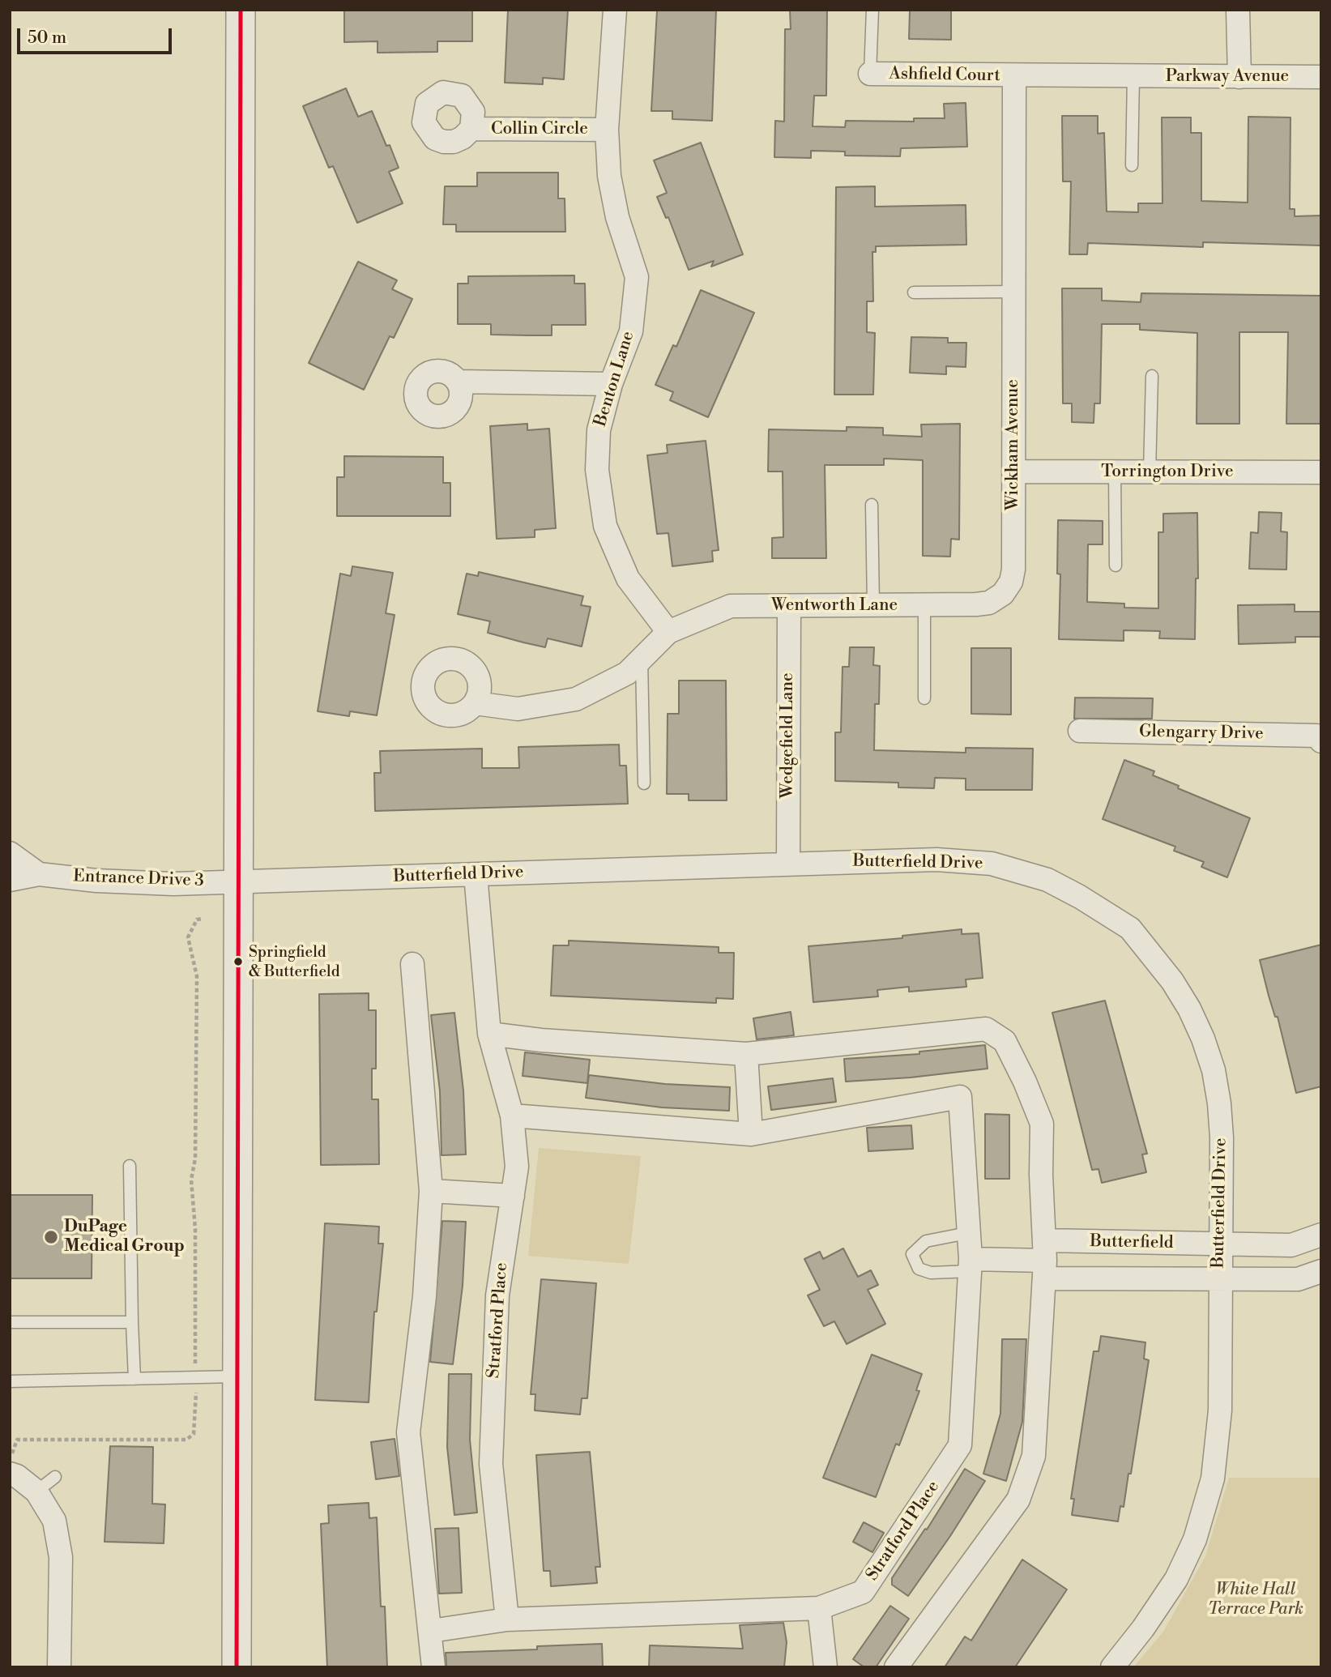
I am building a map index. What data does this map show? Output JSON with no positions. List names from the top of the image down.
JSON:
{
  "streets": {
    "street": [
      "Ashfield Court",
      "Parkway Avenue",
      "Collin Circle",
      "Benton Lane",
      "Wickham Avenue",
      "Torrington Drive",
      "Wentworth Lane",
      "Glengarry Drive",
      "Wedgefield Lane",
      "Butterfield Drive",
      "Entrance Drive 3",
      "Butterfield",
      "Stratford Place"
    ]
  },
  "crossings": [
    ["Ashfield Court", "Parkway Avenue"],
    ["Ashfield Court", "Wickham Avenue"],
    ["Parkway Avenue", "Wickham Avenue"],
    ["Collin Circle", "Benton Lane"],
    ["Benton Lane", "Wentworth Lane"],
    ["Wickham Avenue", "Torrington Drive"],
    ["Wickham Avenue", "Wentworth Lane"],
    ["Wentworth Lane", "Wedgefield Lane"],
    ["Wedgefield Lane", "Butterfield Drive"],
    ["Butterfield Drive", "Entrance Drive 3"],
    ["Butterfield Drive", "Butterfield"],
    ["Butterfield Drive", "Stratford Place"],
    ["Butterfield", "Stratford Place"]
  ],
  "parks": ["White Hall Terrace Park"],
  "places": ["Springfield & Butterfield", "DuPage Medical Group"],
  "scale_bar": "50 m"
}
